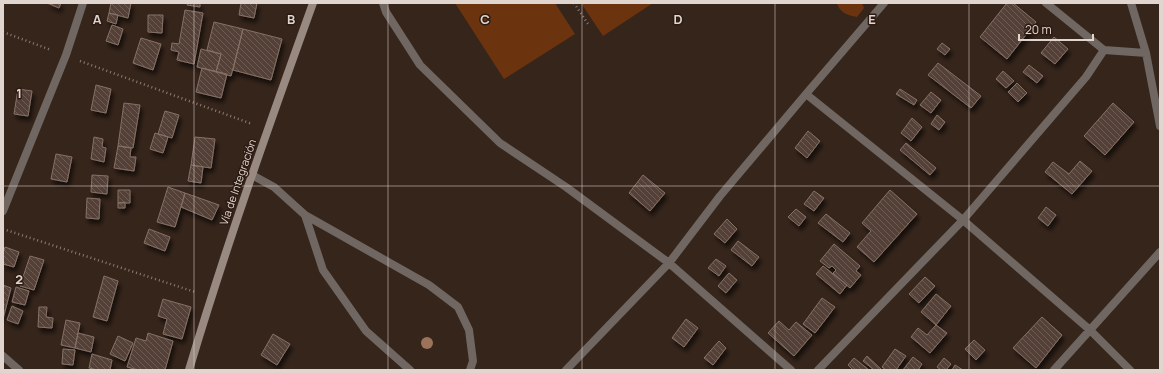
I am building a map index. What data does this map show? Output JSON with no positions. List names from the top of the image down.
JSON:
{
  "streets": {
    "main road": ["Vía de Integración"]
  },
  "scale_bar": "20 m",
  "grid": {
    "columns": [
      "A",
      "B",
      "C",
      "D",
      "E"
    ],
    "rows": ["1", "2"]
  }
}
